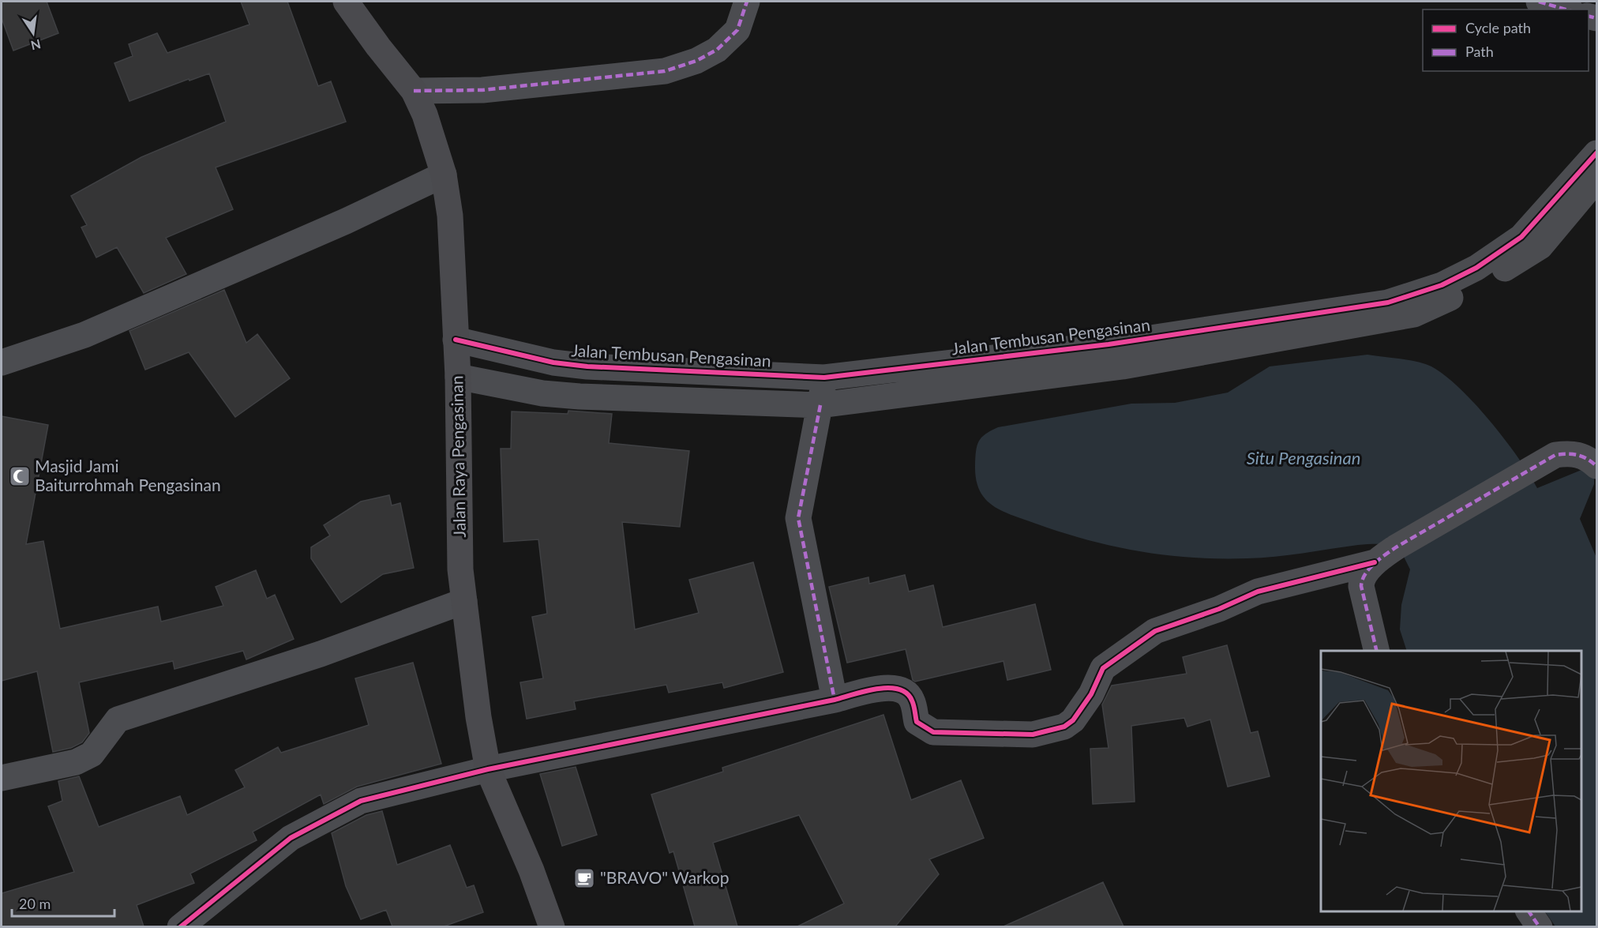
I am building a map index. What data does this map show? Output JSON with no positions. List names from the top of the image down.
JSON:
{
  "streets": {
    "main road": ["Jalan Raya Pengasinan"],
    "street": ["Jalan Tembusan Pengasinan"]
  },
  "crossings": [
    ["Jalan Tembusan Pengasinan", "Jalan Raya Pengasinan"]
  ],
  "water": ["Situ Pengasinan"],
  "places": {
    "mosque": ["Masjid Jami Baiturrohmah Pengasinan"],
    "cafe": ["\"BRAVO\" Warkop"]
  },
  "legend": ["Cycle path", "Path"],
  "scale_bar": "20 m",
  "north": "bottom"
}
